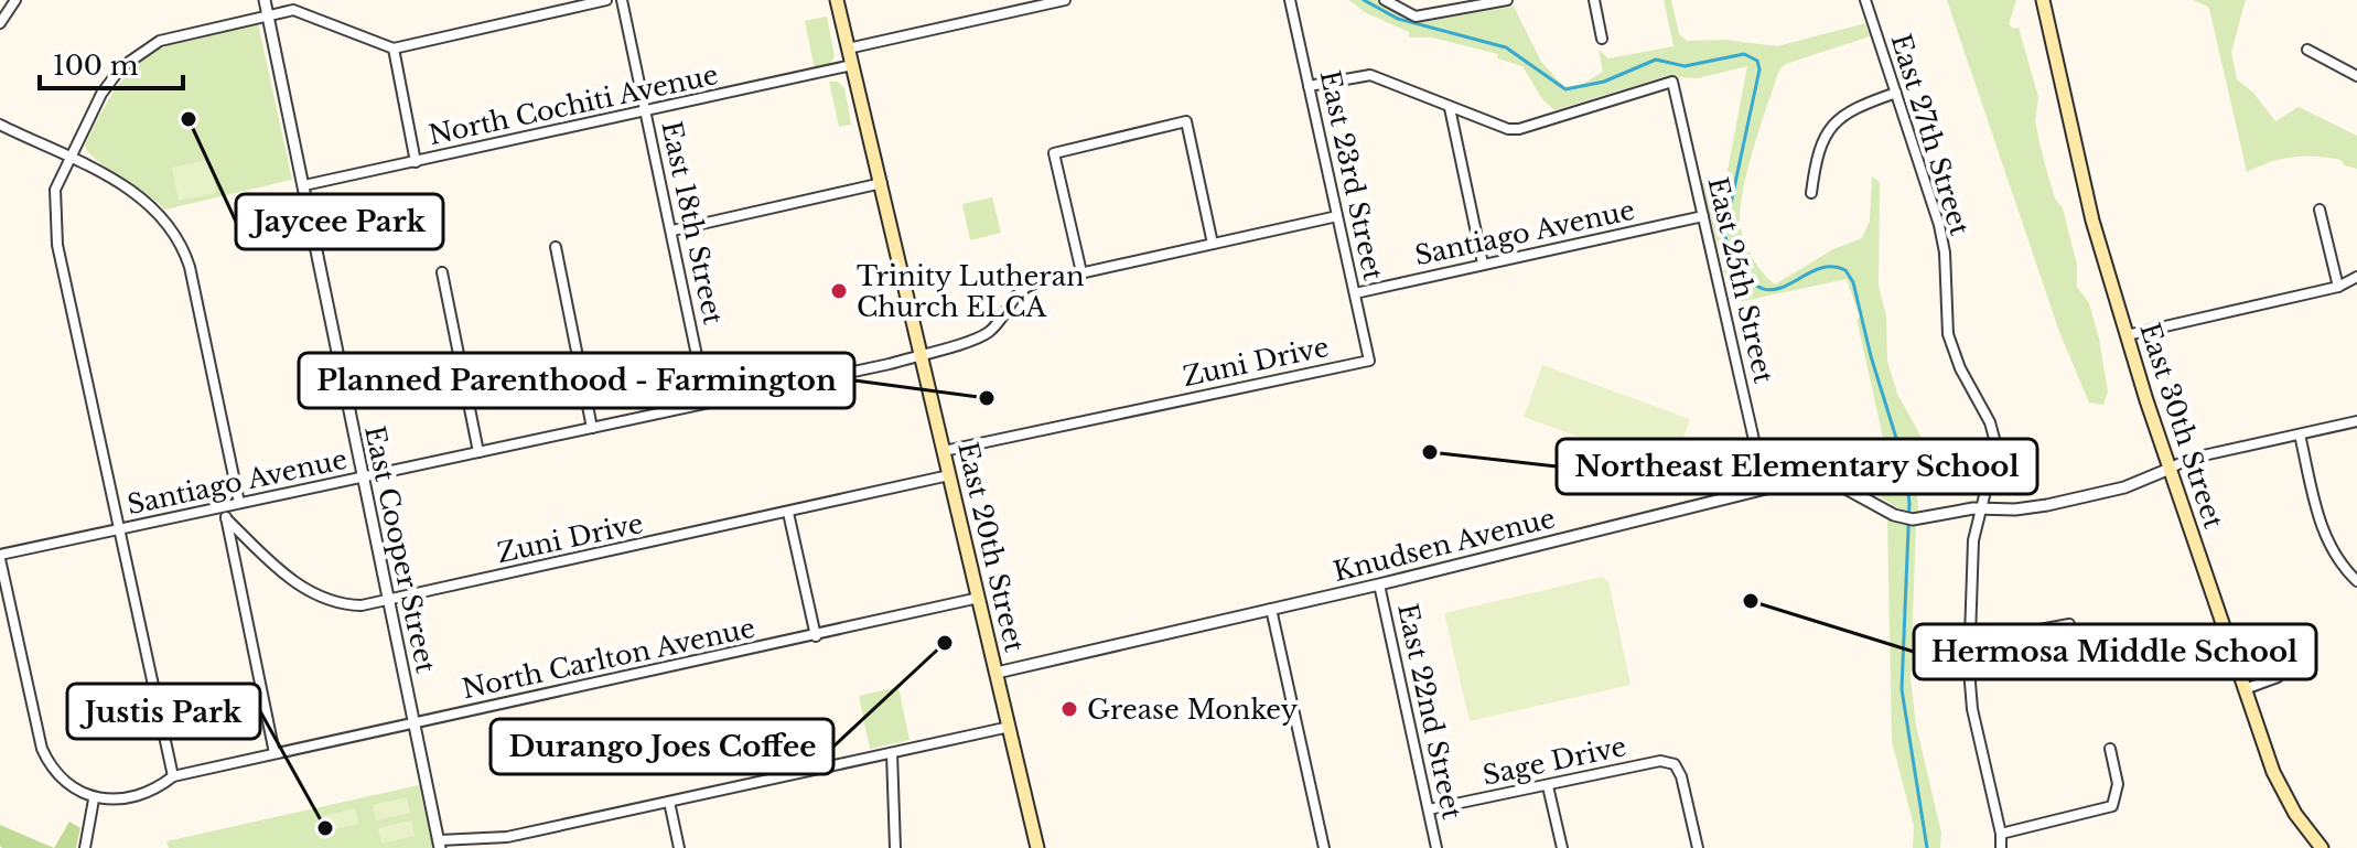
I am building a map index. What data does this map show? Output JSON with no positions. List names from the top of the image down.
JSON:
{
  "streets": {
    "main road": ["East 30th Street", "East 20th Street"],
    "street": [
      "North Cochiti Avenue",
      "East 27th Street",
      "East 23rd Street",
      "East 18th Street",
      "Santiago Avenue",
      "East 25th Street",
      "Zuni Drive",
      "Knudsen Avenue",
      "East Cooper Street",
      "North Carlton Avenue",
      "East 22nd Street",
      "Sage Drive"
    ]
  },
  "crossings": [
    ["North Cochiti Avenue", "East 18th Street"],
    ["North Cochiti Avenue", "East 20th Street"],
    ["North Cochiti Avenue", "East Cooper Street"],
    ["East 27th Street", "Knudsen Avenue"],
    ["East 23rd Street", "Santiago Avenue"],
    ["East 23rd Street", "Zuni Drive"],
    ["East 18th Street", "Santiago Avenue"],
    ["Santiago Avenue", "East 25th Street"],
    ["Santiago Avenue", "East 20th Street"],
    ["Santiago Avenue", "East Cooper Street"],
    ["East 25th Street", "Knudsen Avenue"],
    ["Zuni Drive", "East 20th Street"],
    ["Zuni Drive", "East Cooper Street"],
    ["East 30th Street", "Knudsen Avenue"],
    ["Knudsen Avenue", "East 20th Street"],
    ["Knudsen Avenue", "East 22nd Street"],
    ["East 20th Street", "North Carlton Avenue"],
    ["East Cooper Street", "North Carlton Avenue"],
    ["East 22nd Street", "Sage Drive"]
  ],
  "places": [
    "Jaycee Park",
    "Trinity Lutheran Church ELCA",
    "Planned Parenthood - Farmington",
    "Northeast Elementary School",
    "Hermosa Middle School",
    "Durango Joes Coffee",
    "Grease Monkey",
    "Justis Park"
  ],
  "scale_bar": "100 m"
}
